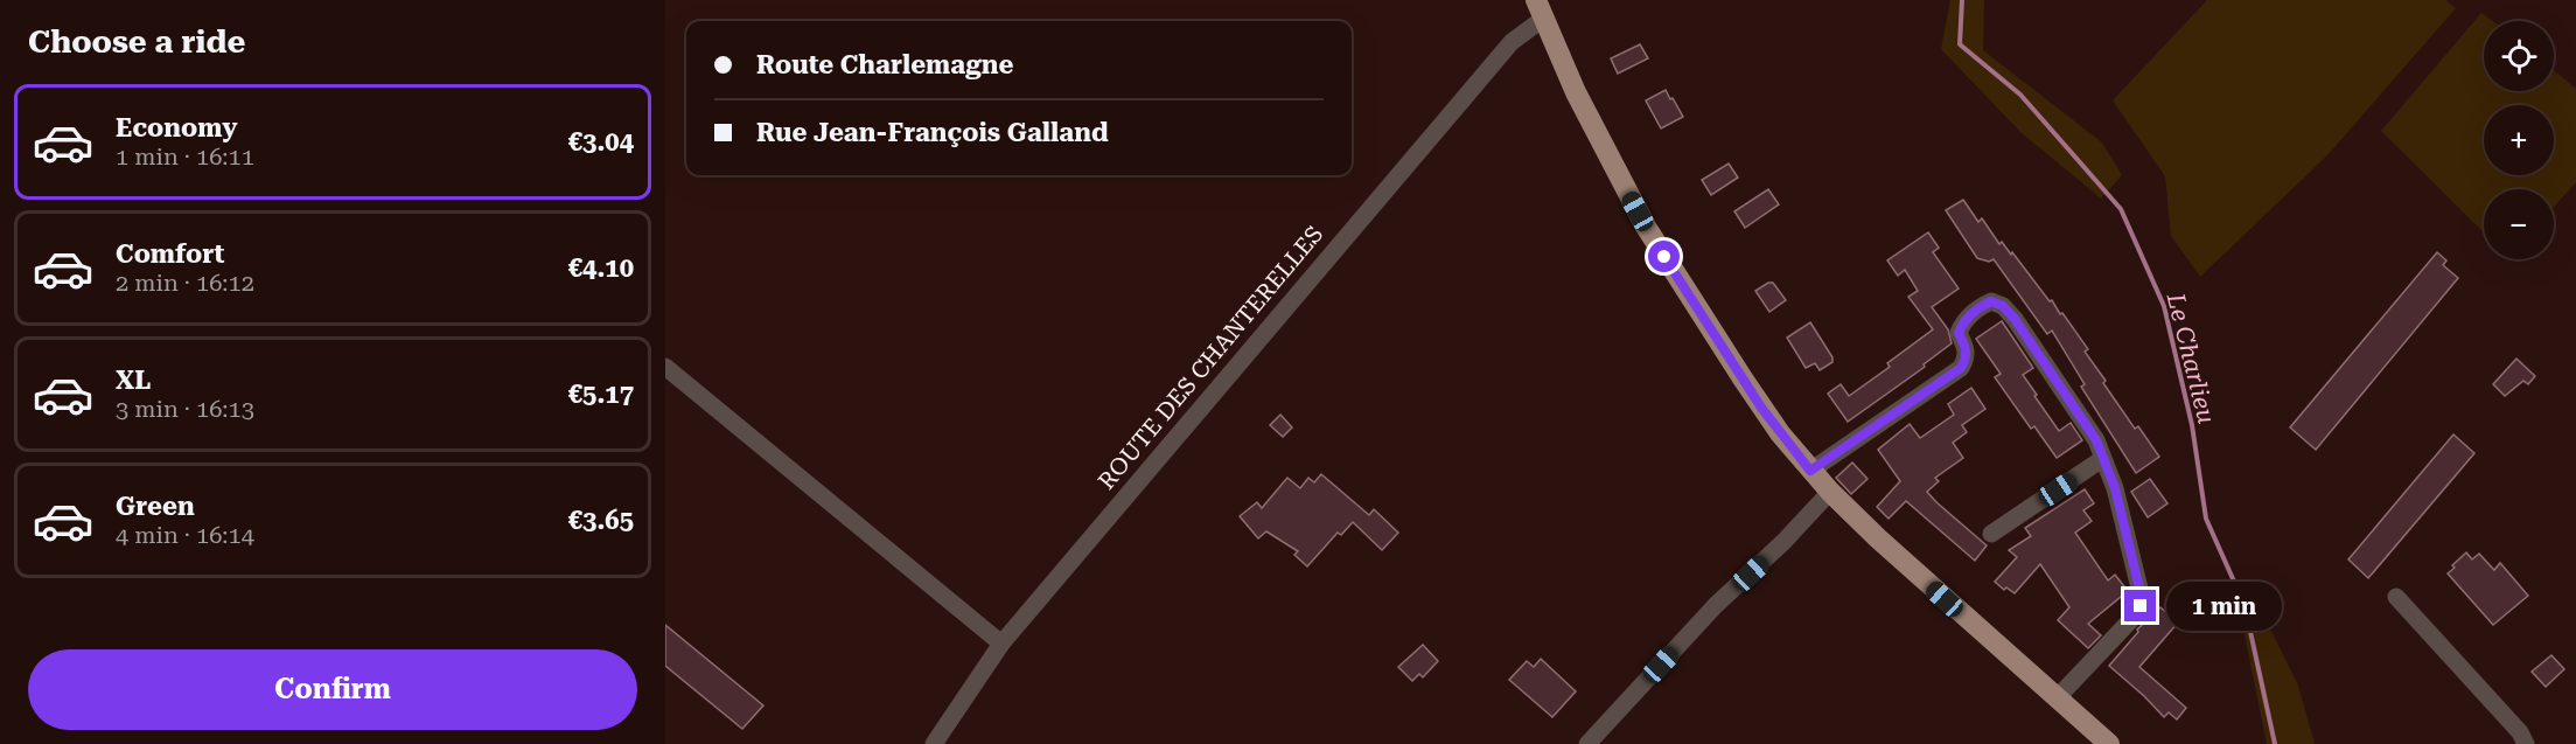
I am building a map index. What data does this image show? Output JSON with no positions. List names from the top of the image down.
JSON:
{
  "streets": {
    "street": ["ROUTE DES CHANTERELLES"]
  },
  "water": ["Le Charlieu"],
  "page": {
    "heading": "Choose a ride",
    "map_buttons": ["+", "−"],
    "banner": ["Route Charlemagne", "Rue Jean-François Galland"],
    "list": [
      {
        "name": "Economy",
        "note": "1 min · 16:11",
        "value": "€3.04"
      },
      {
        "name": "Comfort",
        "note": "2 min · 16:12",
        "value": "€4.10"
      },
      {
        "name": "XL",
        "note": "3 min · 16:13",
        "value": "€5.17"
      },
      {
        "name": "Green",
        "note": "4 min · 16:14",
        "value": "€3.65"
      }
    ],
    "bubble": "1 min",
    "buttons": "Confirm"
  }
}
